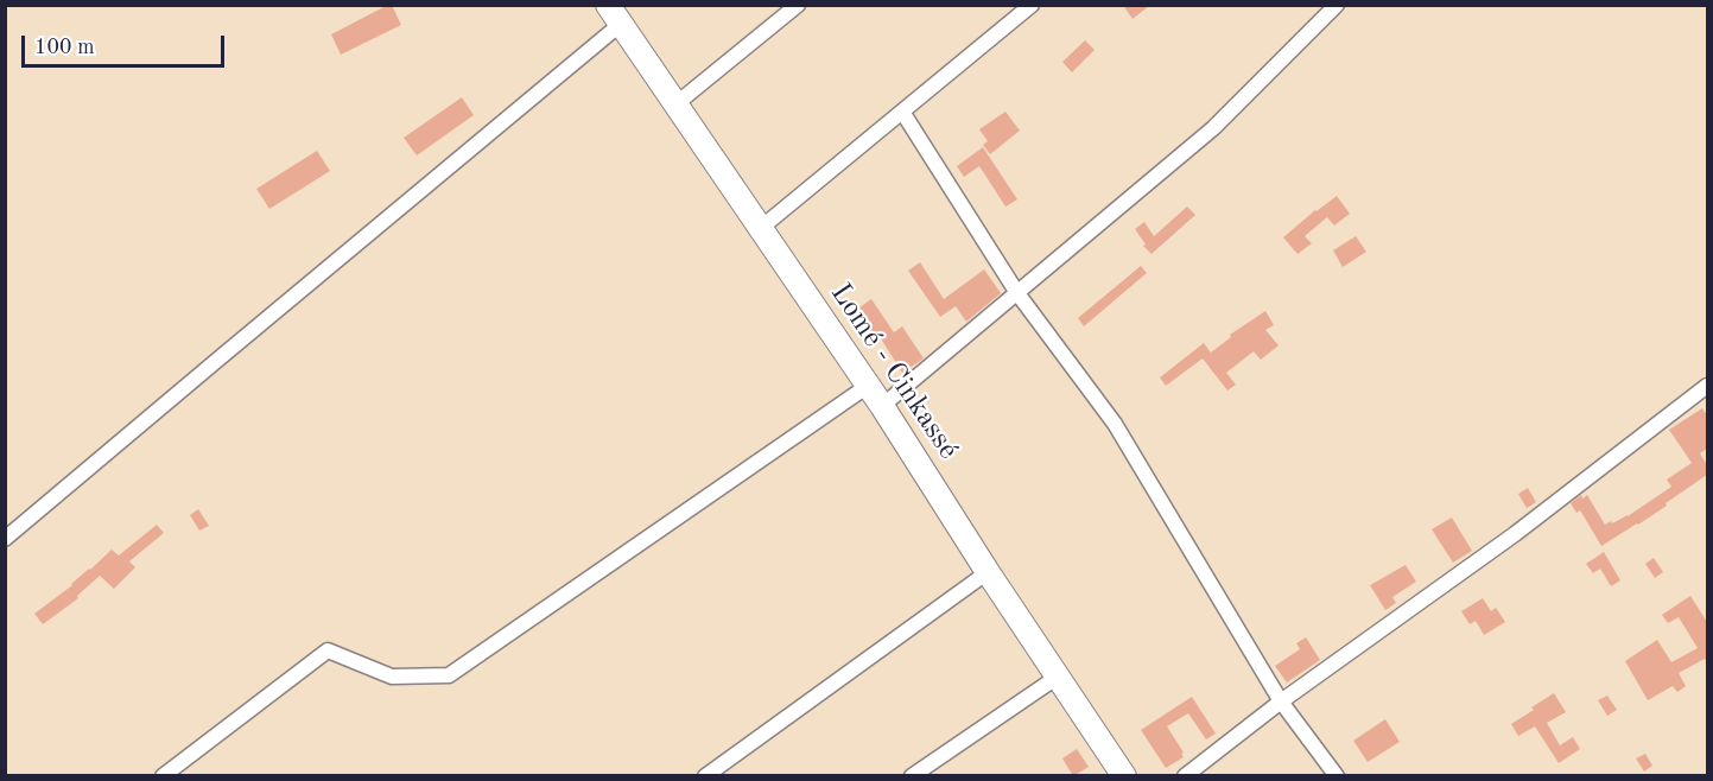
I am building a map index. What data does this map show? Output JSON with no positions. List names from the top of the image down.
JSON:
{
  "streets": {
    "highway": ["Lomé - Cinkassé"]
  },
  "scale_bar": "100 m"
}
